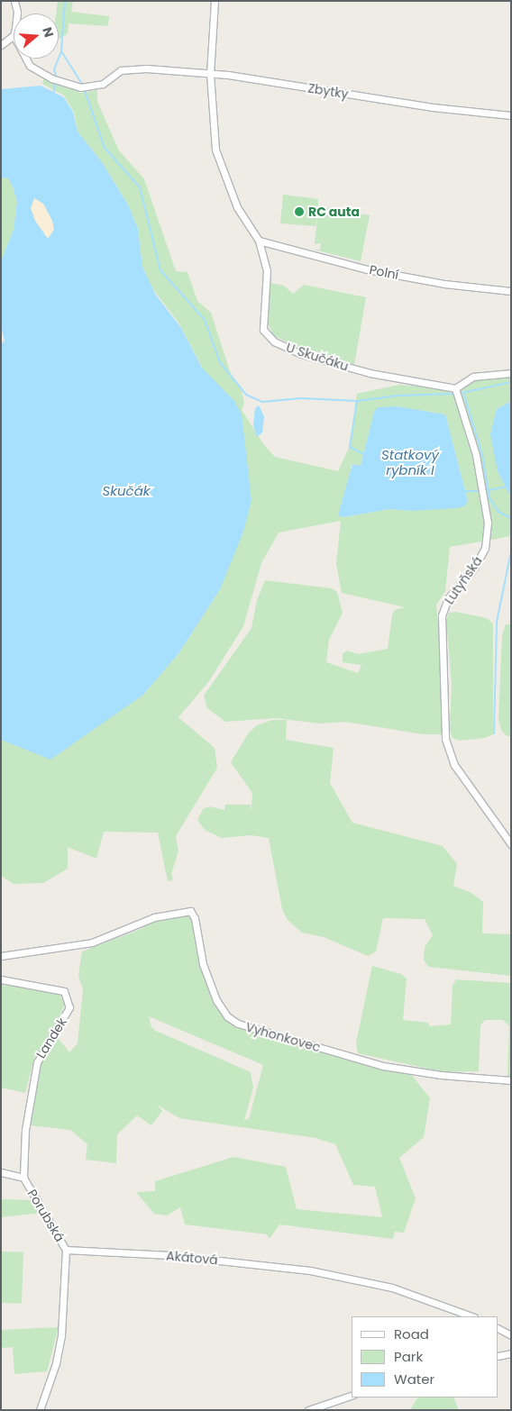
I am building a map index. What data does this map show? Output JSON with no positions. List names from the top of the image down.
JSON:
{
  "streets": {
    "street": [
      "Zbytky",
      "Polní",
      "U Skučáku",
      "Lutyňská",
      "Vyhonkovec",
      "Landek",
      "Porubská",
      "Akátová"
    ]
  },
  "crossings": [
    ["Zbytky", "U Skučáku"],
    ["Polní", "U Skučáku"],
    ["U Skučáku", "Lutyňská"],
    ["Landek", "Porubská"],
    ["Porubská", "Akátová"]
  ],
  "water": ["Statkový rybník I", "Skučák"],
  "places": ["RC auta"],
  "legend": ["Road", "Park", "Water"],
  "north": "right"
}
